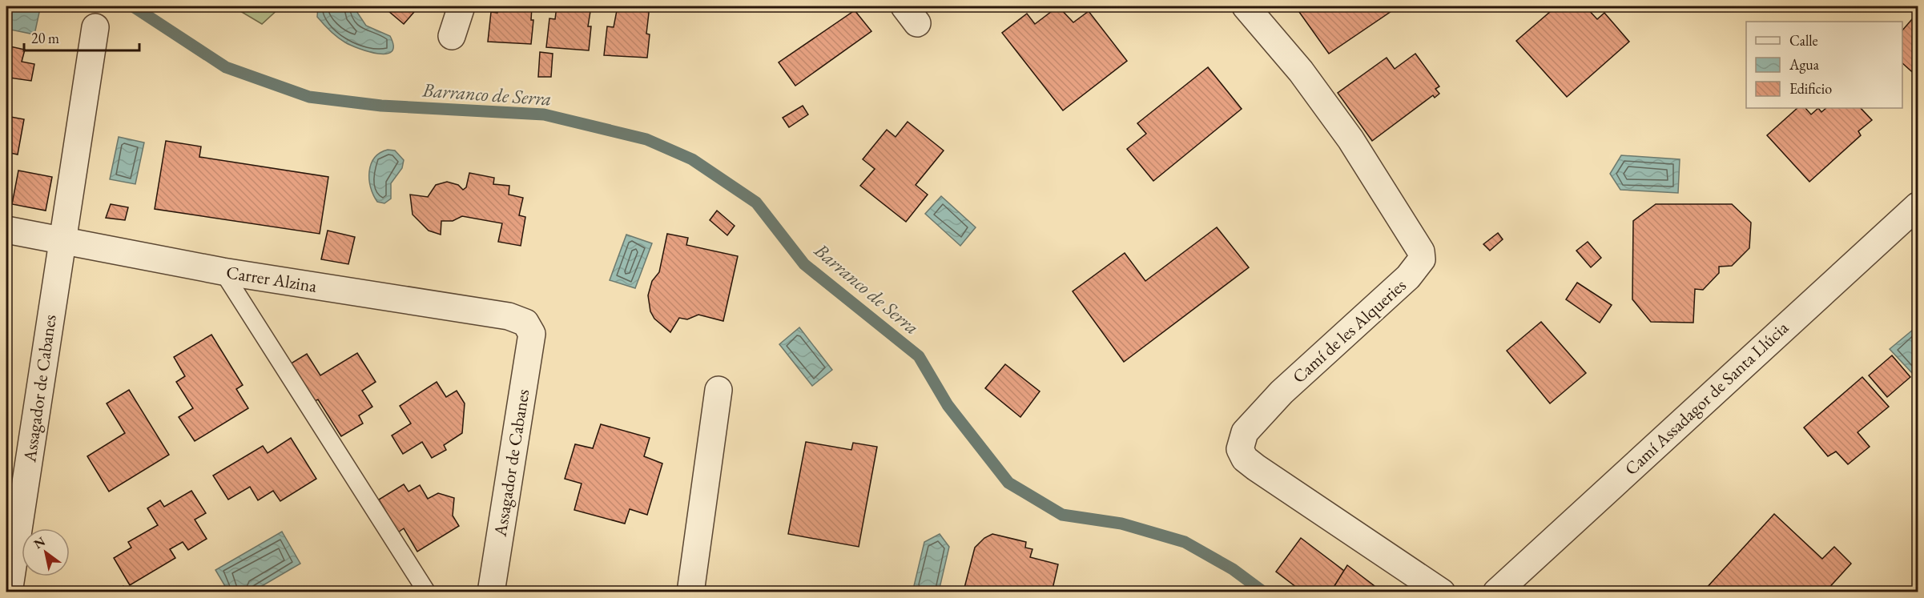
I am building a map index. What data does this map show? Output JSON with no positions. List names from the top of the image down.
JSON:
{
  "streets": {
    "street": [
      "Carrer Alzina",
      "Camí de les Alqueries",
      "Assagador de Cabanes",
      "Camí Assadagor de Santa Llúcia"
    ]
  },
  "crossings": [
    ["Carrer Alzina", "Assagador de Cabanes"]
  ],
  "water": ["Barranco de Serra"],
  "legend": ["Calle", "Agua", "Edificio"],
  "scale_bar": "20 m",
  "north": "top left"
}
